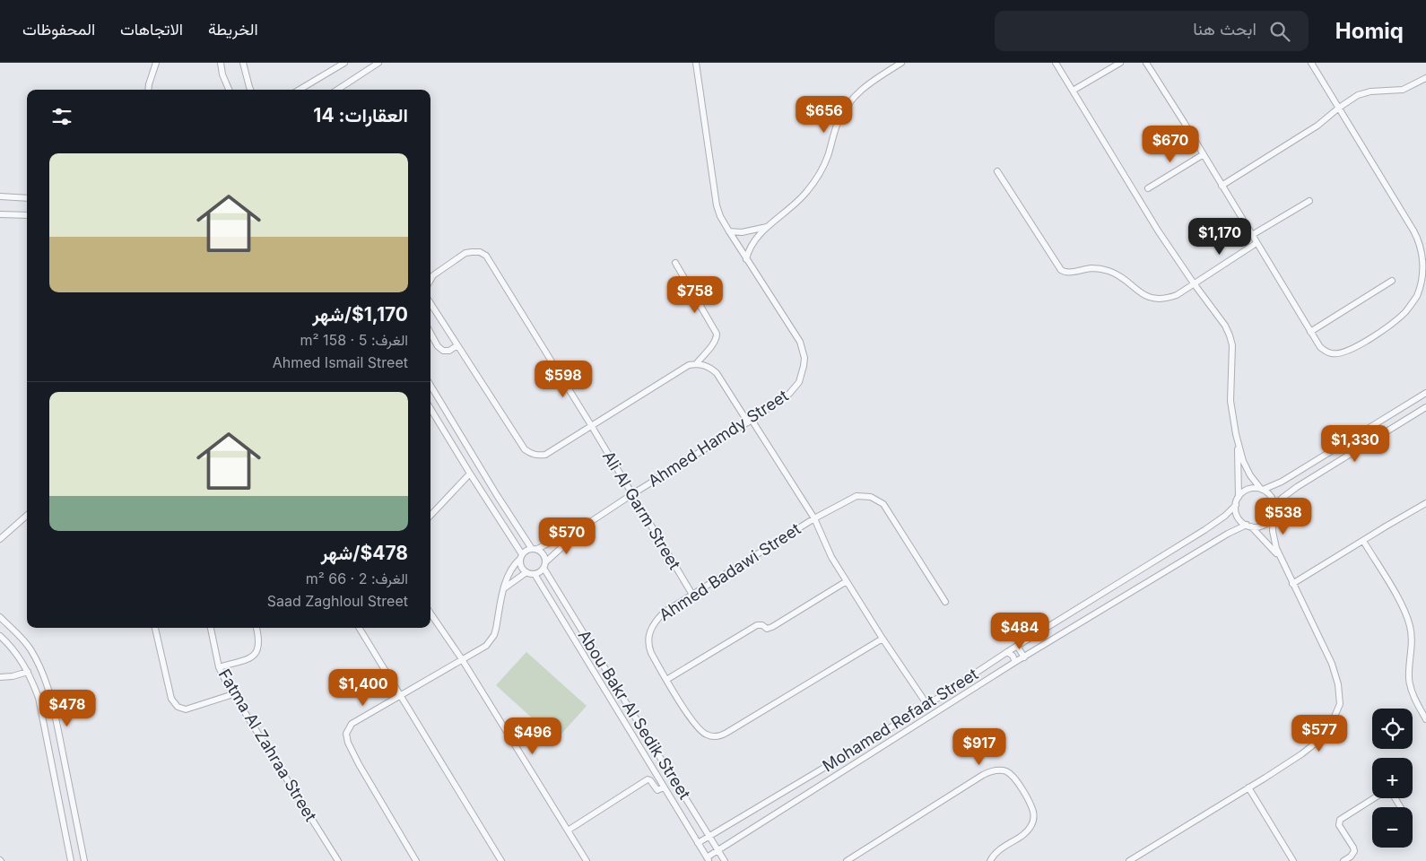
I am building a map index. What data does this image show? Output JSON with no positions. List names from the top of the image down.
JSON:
{
  "streets": {
    "street": [
      "Ahmed Hamdy Street",
      "Ali Al Garm Street",
      "Ahmed Badawi Street",
      "Abou Bakr Al Sedik Street",
      "Mohamed Refaat Street",
      "Fatma Al Zahraa Street"
    ]
  },
  "crossings": [
    ["Ahmed Hamdy Street", "Ali Al Garm Street"],
    ["Ahmed Hamdy Street", "Abou Bakr Al Sedik Street"],
    ["Ali Al Garm Street", "Ahmed Badawi Street"],
    ["Abou Bakr Al Sedik Street", "Mohamed Refaat Street"]
  ],
  "page": {
    "header": "Homiq",
    "search": "ابحث هنا",
    "nav": ["الخريطة", "الاتجاهات", "المحفوظات"],
    "heading": "العقارات: 14",
    "price": [
      "$656",
      "$670",
      "$1,170",
      "$758",
      "$598",
      "$1,330",
      "$538",
      "$570",
      "$484",
      "$1,400",
      "$478",
      "$577",
      "$496",
      "$917"
    ],
    "list": [
      {
        "name": "$1,170/شهر",
        "note": "الغرف: 5 · 158 m² · Ahmed Ismail Street"
      },
      {
        "name": "$478/شهر",
        "note": "الغرف: 2 · 66 m² · Saad Zaghloul Street"
      }
    ],
    "map_buttons": ["+", "−"]
  }
}
